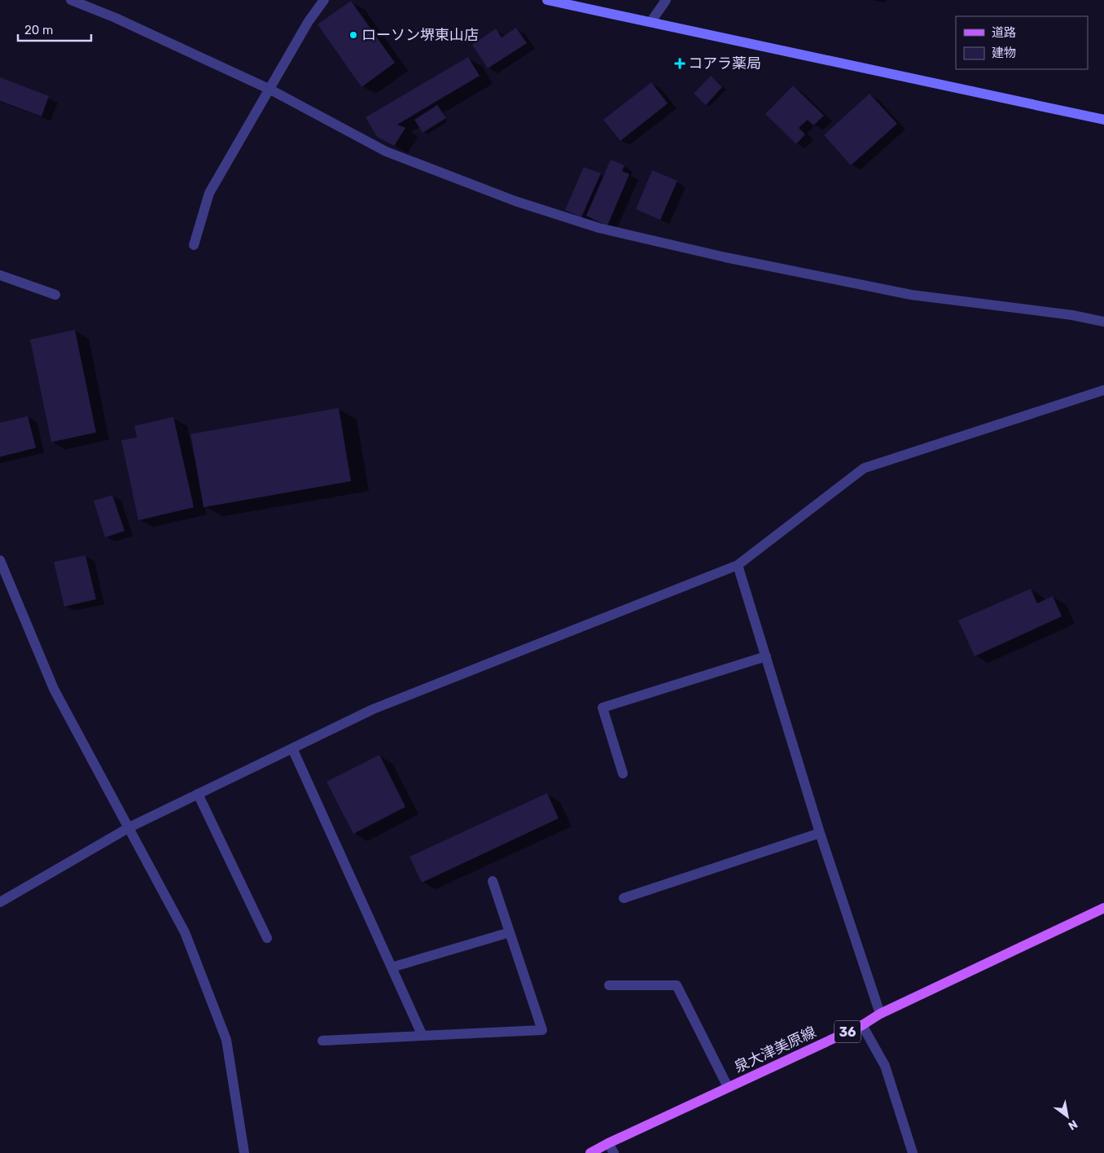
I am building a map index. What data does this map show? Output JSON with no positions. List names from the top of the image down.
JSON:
{
  "streets": {
    "main road": ["36", "泉大津美原線"]
  },
  "places": {
    "other": ["ローソン堺東山店"],
    "health": ["コアラ薬局"]
  },
  "legend": ["道路", "建物"],
  "scale_bar": "20 m",
  "north": "bottom right"
}
